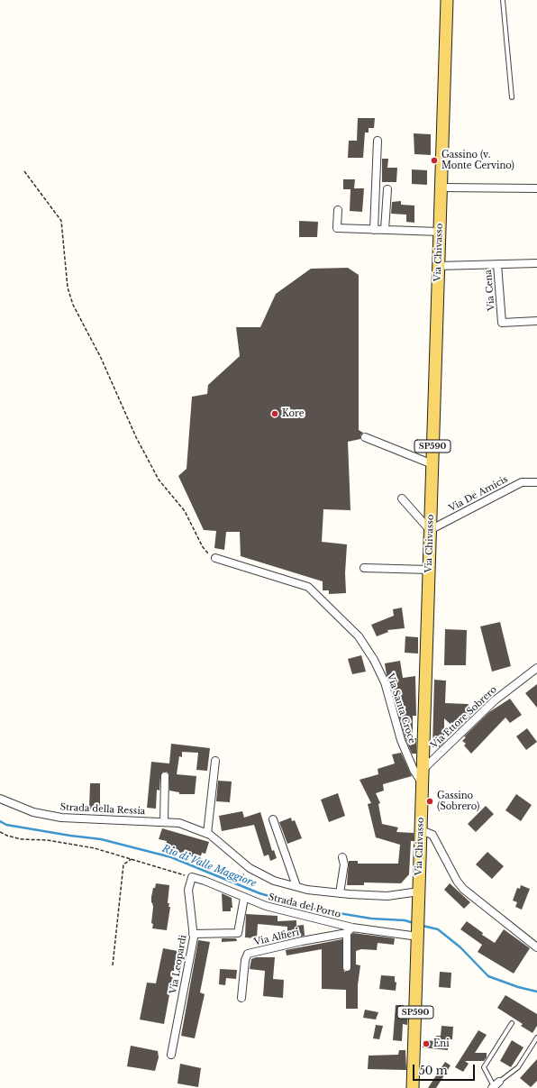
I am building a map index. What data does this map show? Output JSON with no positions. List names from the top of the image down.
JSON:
{
  "streets": {
    "main road": ["Via Chivasso", "SP590"],
    "street": [
      "Via Cena",
      "Via De Amicis",
      "Via Santa Croce",
      "Via Ettore Sobrero",
      "Strada della Ressia",
      "Strada del Porto",
      "Via Alfieri",
      "Via Leopardi"
    ]
  },
  "crossings": [
    ["Via Chivasso", "Via Cena"],
    ["Via Chivasso", "Via De Amicis"],
    ["Via Chivasso", "Via Santa Croce"],
    ["Via Chivasso", "Via Ettore Sobrero"],
    ["Via Chivasso", "Strada della Ressia"],
    ["Via Chivasso", "Strada del Porto"],
    ["Strada del Porto", "Via Leopardi"]
  ],
  "water": ["Rio di Valle Maggiore"],
  "places": [
    "Gassino (v. Monte Cervino)",
    "Kore",
    "Gassino (Sobrero)",
    "Eni"
  ],
  "scale_bar": "50 m"
}
